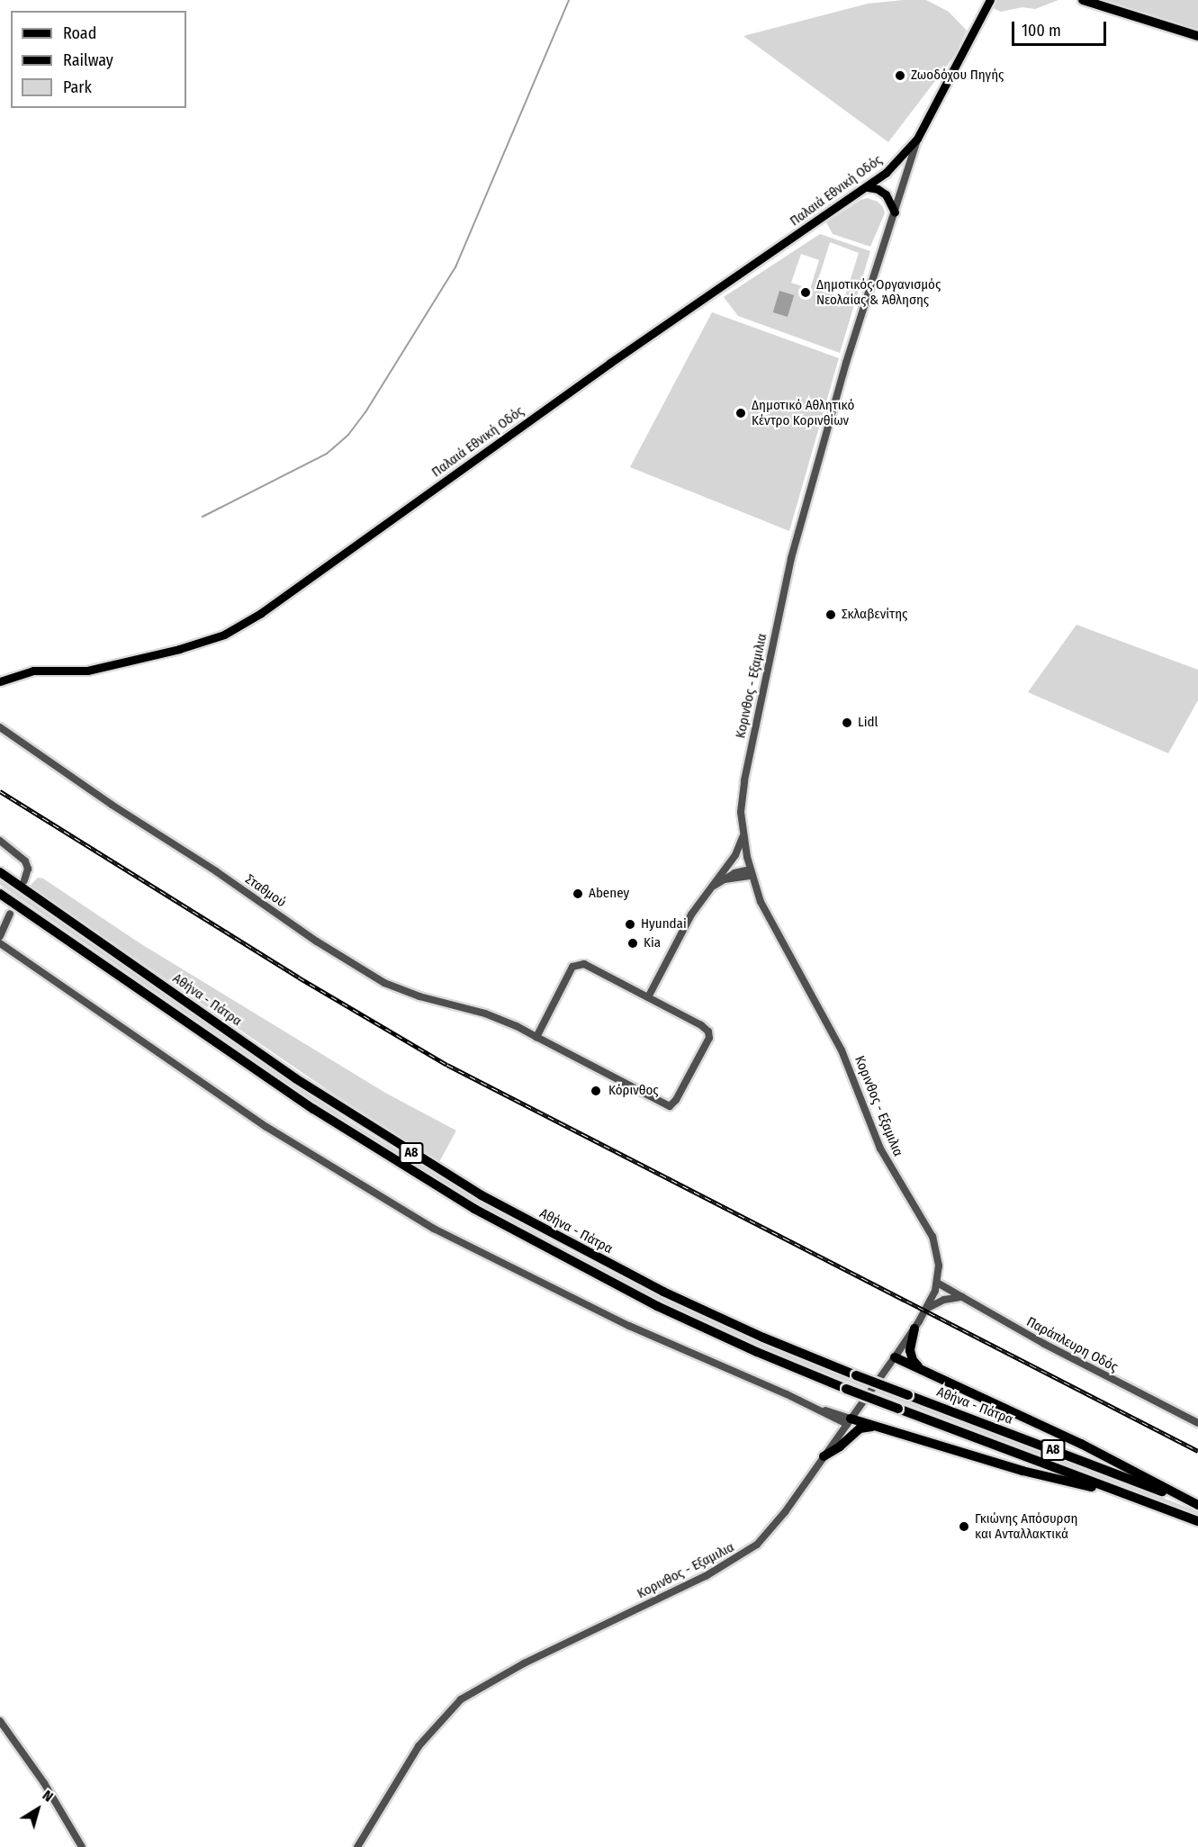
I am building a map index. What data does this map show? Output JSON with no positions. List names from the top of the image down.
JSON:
{
  "streets": {
    "highway": ["Αθήνα - Πάτρα", "Α8"],
    "main road": ["Παλαιά Εθνική Οδός"],
    "street": ["Κορινθος - Εξαμιλια", "Σταθμού", "Παράπλευρη Οδός"]
  },
  "crossings": [
    ["Παλαιά Εθνική Οδός", "Κορινθος - Εξαμιλια"],
    ["Κορινθος - Εξαμιλια", "Παράπλευρη Οδός"]
  ],
  "places": [
    "Ζωοδόχου Πηγής",
    "Δημοτικός Οργανισμός Νεολαίας & Άθλησης",
    "Δημοτικό Αθλητικό Κέντρο Κορινθίων",
    "Σκλαβενίτης",
    "Lidl",
    "Abeney",
    "Hyundai",
    "Kia",
    "Κόρινθος",
    "Γκιώνης Απόσυρση και Ανταλλακτικά"
  ],
  "legend": ["Road", "Railway", "Park"],
  "scale_bar": "100 m",
  "north": "top right"
}
